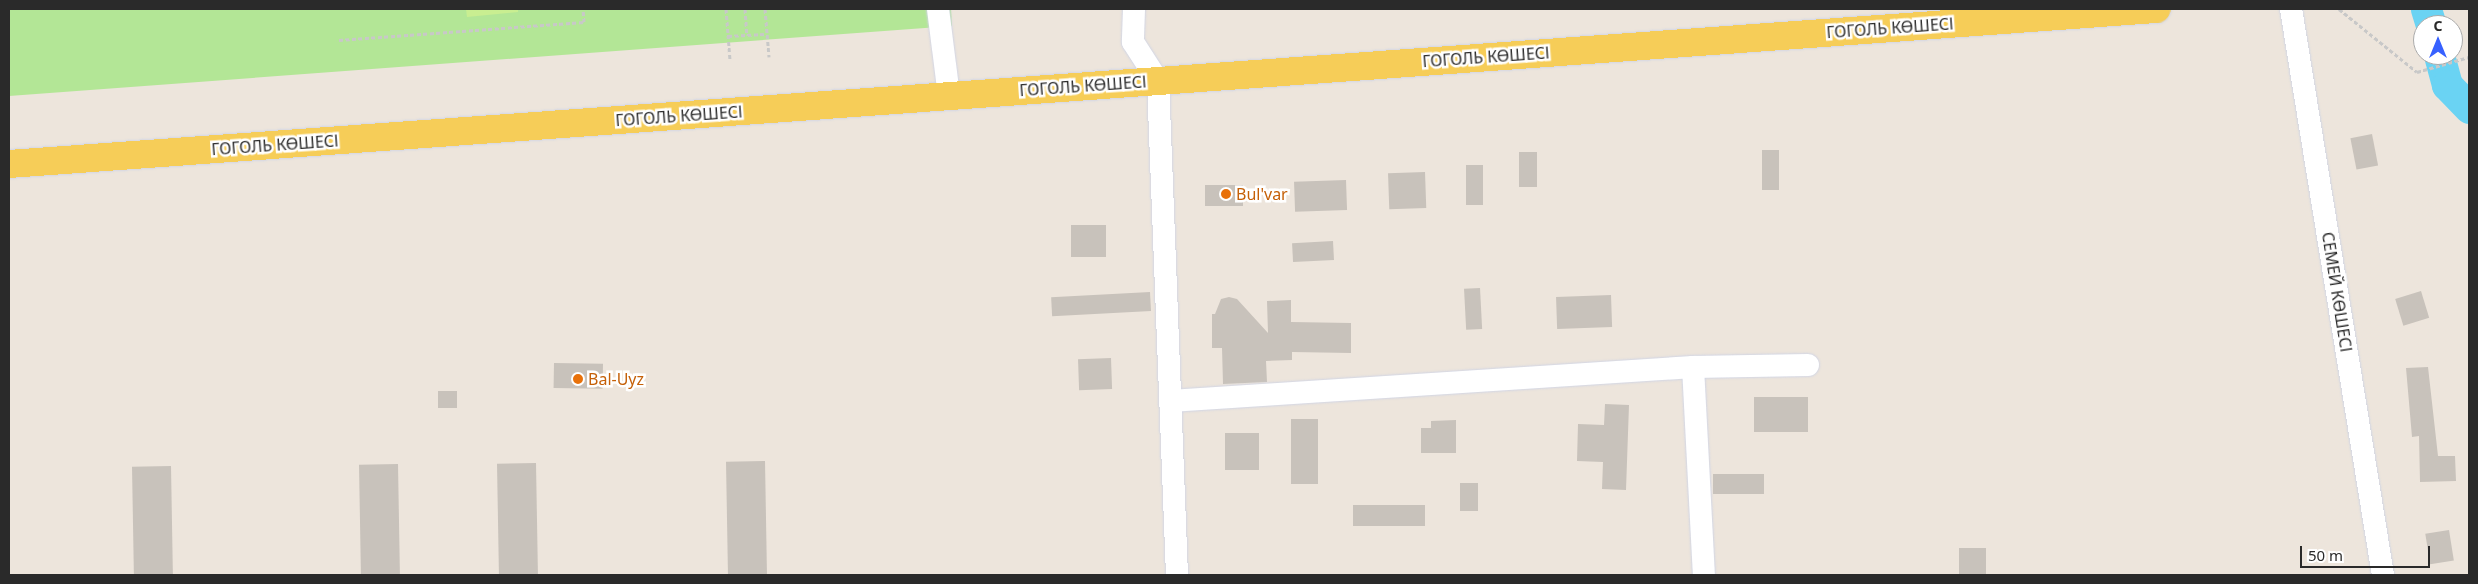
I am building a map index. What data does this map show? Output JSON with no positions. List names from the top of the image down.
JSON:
{
  "streets": {
    "main road": ["ГОГОЛЬ КӨШЕСІ"],
    "street": ["СЕМЕЙ КӨШЕСІ"]
  },
  "places": ["Bul'var", "Bal-Uyz"],
  "scale_bar": "50 m",
  "north": "top"
}
